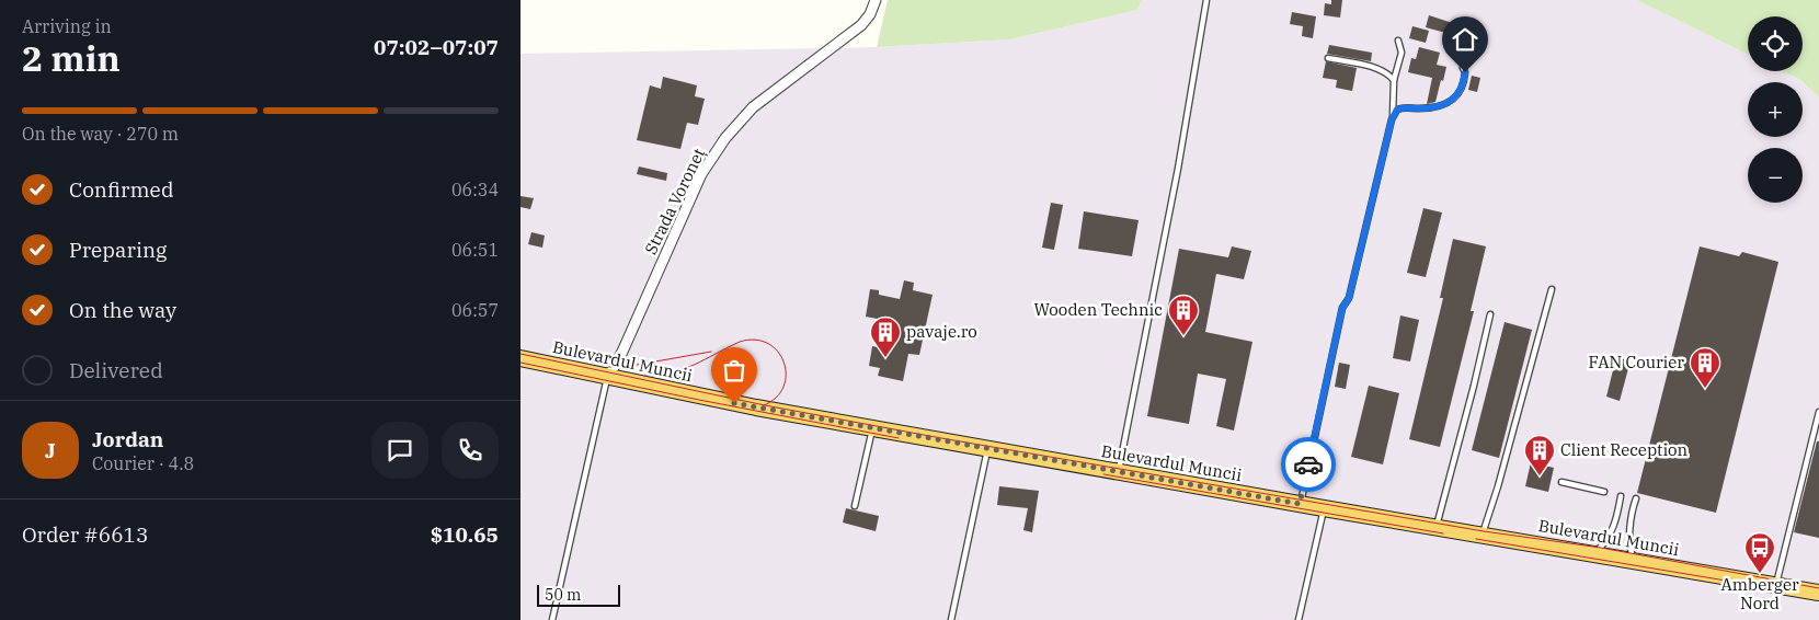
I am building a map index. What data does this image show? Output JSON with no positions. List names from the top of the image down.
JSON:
{
  "streets": {
    "main road": ["Bulevardul Muncii"],
    "street": ["Strada Voroneț"]
  },
  "crossings": [
    ["Strada Voroneț", "Bulevardul Muncii"]
  ],
  "places": {
    "building": [
      "Wooden Technic",
      "pavaje.ro",
      "FAN Courier",
      "Client Reception"
    ],
    "bus stop": ["Amberger Nord"]
  },
  "scale_bar": "50 m",
  "page": {
    "heading": ["2 min", "Arriving in", "07:02–07:07"],
    "panel": [
      "Jordan",
      "Courier · 4.8",
      "Order #6613",
      "$10.65"
    ],
    "map_buttons": ["+", "−"],
    "bar": "On the way · 270 m",
    "list": [
      ["Confirmed", "06:34"],
      ["Preparing", "06:51"],
      ["On the way", "06:57"],
      "Delivered"
    ],
    "round": "J",
    "scale": "50 m"
  }
}
